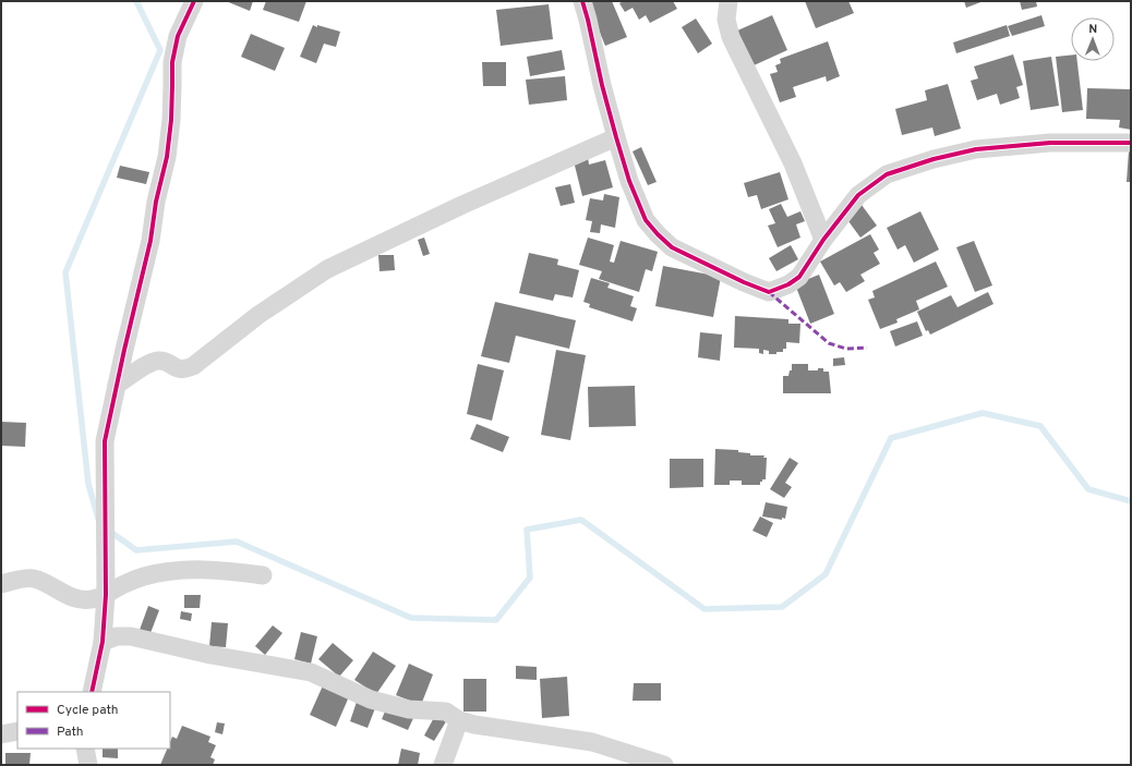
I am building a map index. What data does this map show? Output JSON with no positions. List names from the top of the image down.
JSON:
{
  "legend": ["Cycle path", "Path"],
  "north": "top"
}
